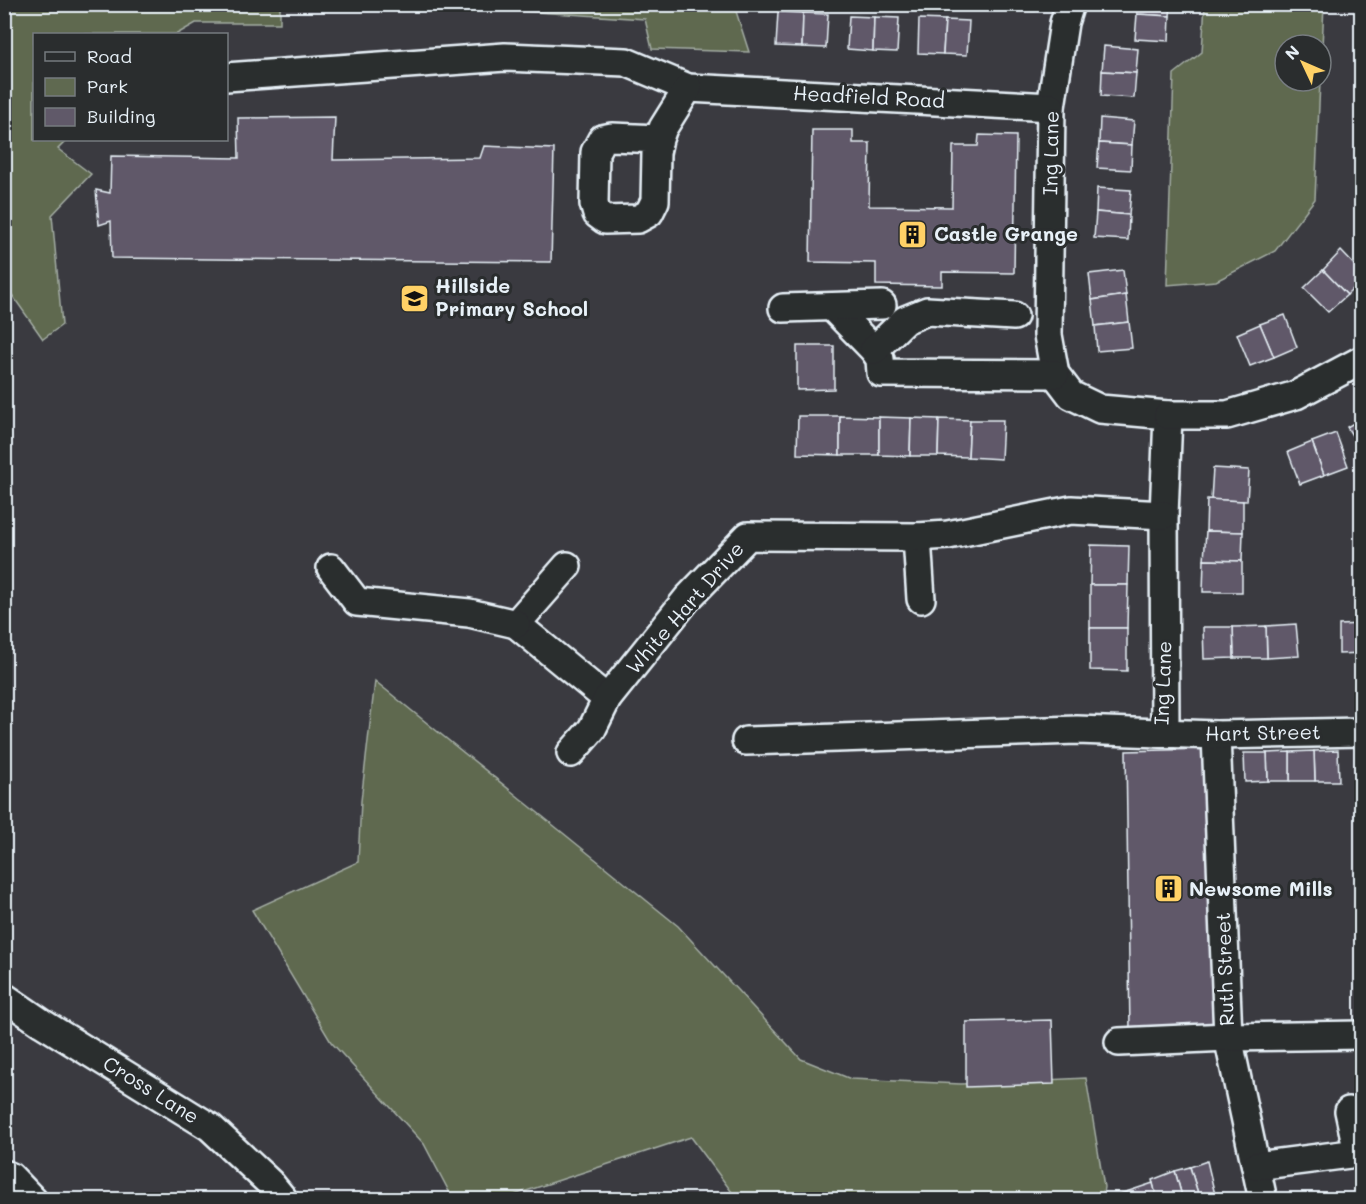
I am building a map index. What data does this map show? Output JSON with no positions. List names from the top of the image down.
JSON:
{
  "streets": {
    "street": [
      "Headfield Road",
      "Ing Lane",
      "White Hart Drive",
      "Hart Street",
      "Ruth Street",
      "Cross Lane"
    ]
  },
  "crossings": [
    ["Headfield Road", "Ing Lane"],
    ["Ing Lane", "White Hart Drive"],
    ["Ing Lane", "Hart Street"],
    ["Hart Street", "Ruth Street"]
  ],
  "places": {
    "building": ["Castle Grange", "Newsome Mills"],
    "school or university": ["Hillside Primary School"]
  },
  "legend": ["Road", "Park", "Building"],
  "north": "top left"
}
